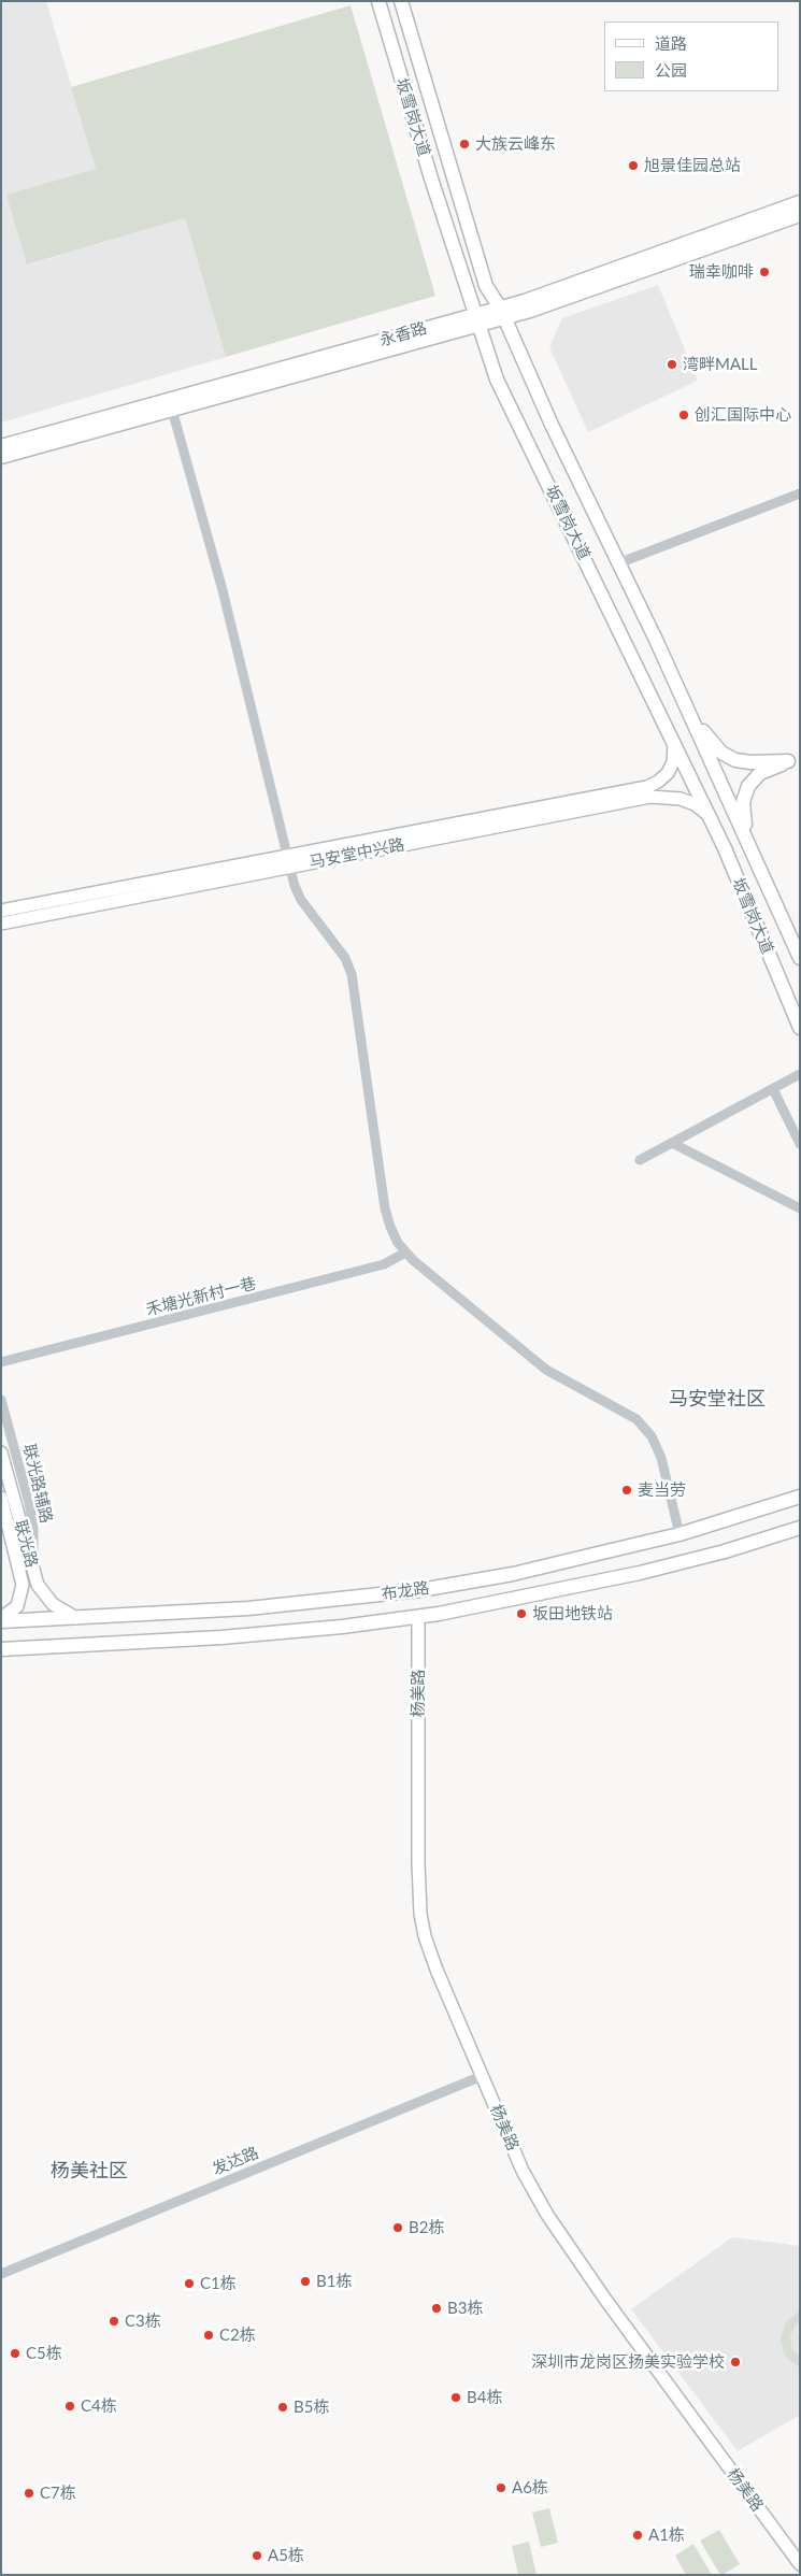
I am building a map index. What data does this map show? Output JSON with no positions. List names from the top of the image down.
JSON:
{
  "streets": {
    "main road": ["坂雪岗大道", "永香路", "布龙路"],
    "street": [
      "马安堂中兴路",
      "禾塘光新村一巷",
      "联光路辅路",
      "联光路",
      "杨美路",
      "发达路"
    ]
  },
  "crossings": [
    ["坂雪岗大道", "永香路"],
    ["坂雪岗大道", "马安堂中兴路"],
    ["联光路辅路", "联光路"],
    ["联光路", "布龙路"],
    ["布龙路", "杨美路"],
    ["杨美路", "发达路"]
  ],
  "districts": ["马安堂社区", "杨美社区"],
  "places": [
    "大族云峰东",
    "旭景佳园总站",
    "瑞幸咖啡",
    "湾畔MALL",
    "创汇国际中心",
    "麦当劳",
    "坂田地铁站",
    "B2栋",
    "B1栋",
    "C1栋",
    "B3栋",
    "C3栋",
    "C2栋",
    "C5栋",
    "深圳市龙岗区扬美实验学校",
    "B4栋",
    "C4栋",
    "B5栋",
    "A6栋",
    "C7栋",
    "A1栋",
    "A5栋"
  ],
  "legend": ["道路", "公园"]
}
